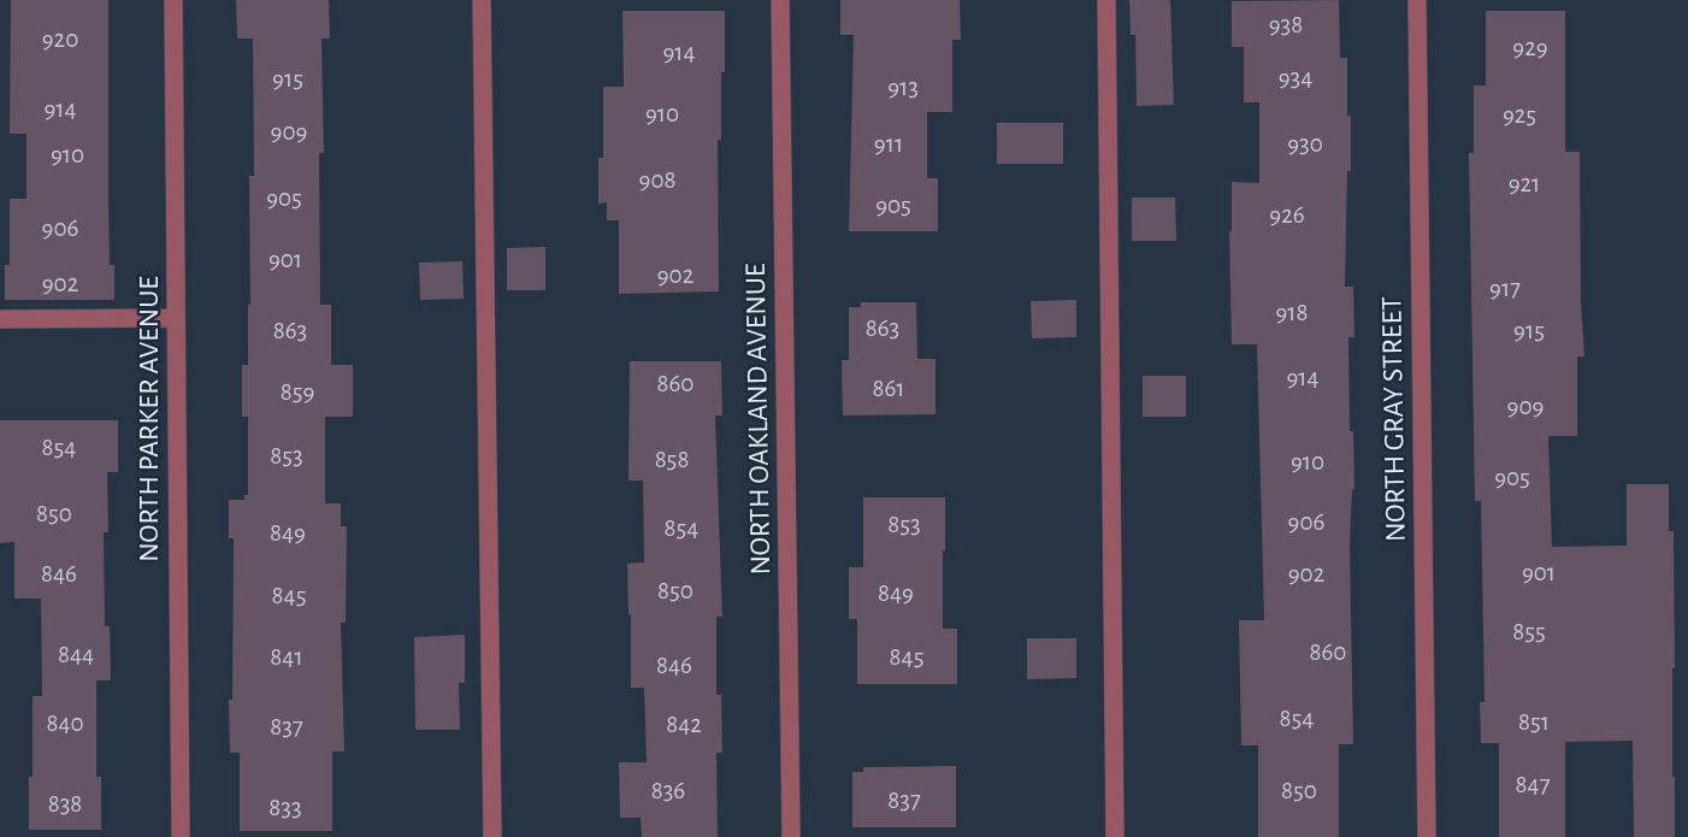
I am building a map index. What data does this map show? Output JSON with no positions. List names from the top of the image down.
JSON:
{
  "streets": {
    "street": ["NORTH PARKER AVENUE", "NORTH OAKLAND AVENUE", "NORTH GRAY STREET"]
  },
  "house_numbers": [
    "938",
    "920",
    "929",
    "914",
    "934",
    "915",
    "913",
    "914",
    "910",
    "925",
    "909",
    "911",
    "930",
    "910",
    "908",
    "921",
    "905",
    "905",
    "926",
    "906",
    "901",
    "902",
    "902",
    "917",
    "918",
    "863",
    "863",
    "915",
    "914",
    "860",
    "861",
    "859",
    "909",
    "854",
    "853",
    "858",
    "910",
    "905",
    "850",
    "906",
    "853",
    "854",
    "849",
    "901",
    "846",
    "902",
    "850",
    "849",
    "845",
    "855",
    "860",
    "844",
    "841",
    "845",
    "846",
    "854",
    "851",
    "840",
    "842",
    "837",
    "847",
    "836",
    "850",
    "837",
    "838",
    "833"
  ]
}
